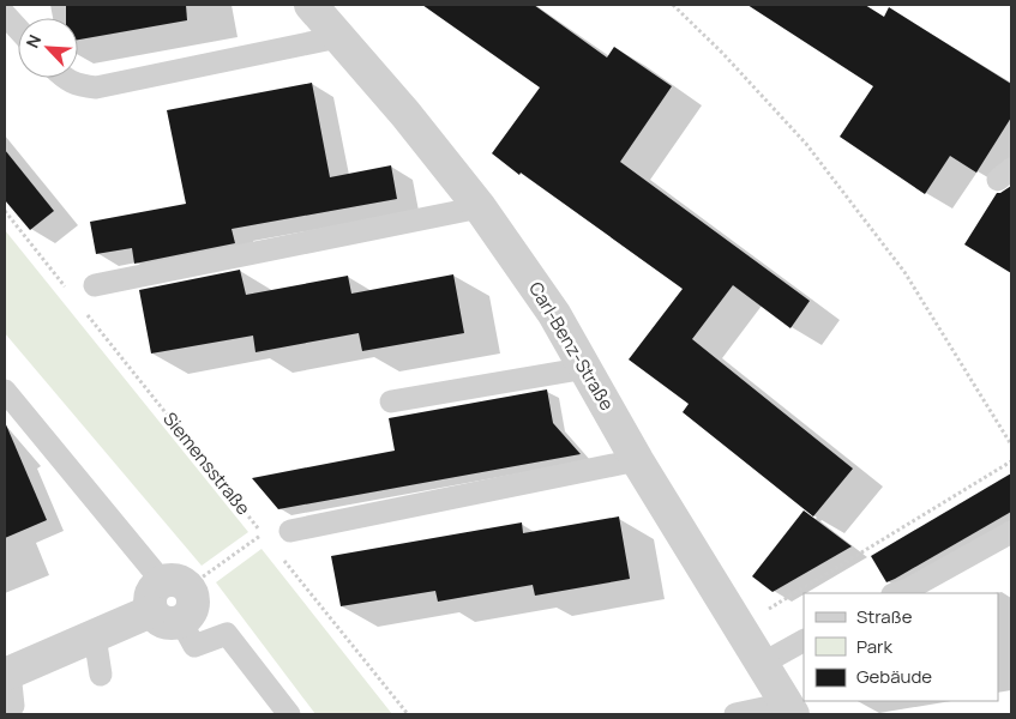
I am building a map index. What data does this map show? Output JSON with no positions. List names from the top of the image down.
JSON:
{
  "streets": {
    "street": ["Carl-Benz-Straße"],
    "path": ["Siemensstraße"]
  },
  "legend": ["Straße", "Park", "Gebäude"],
  "north": "top left"
}
